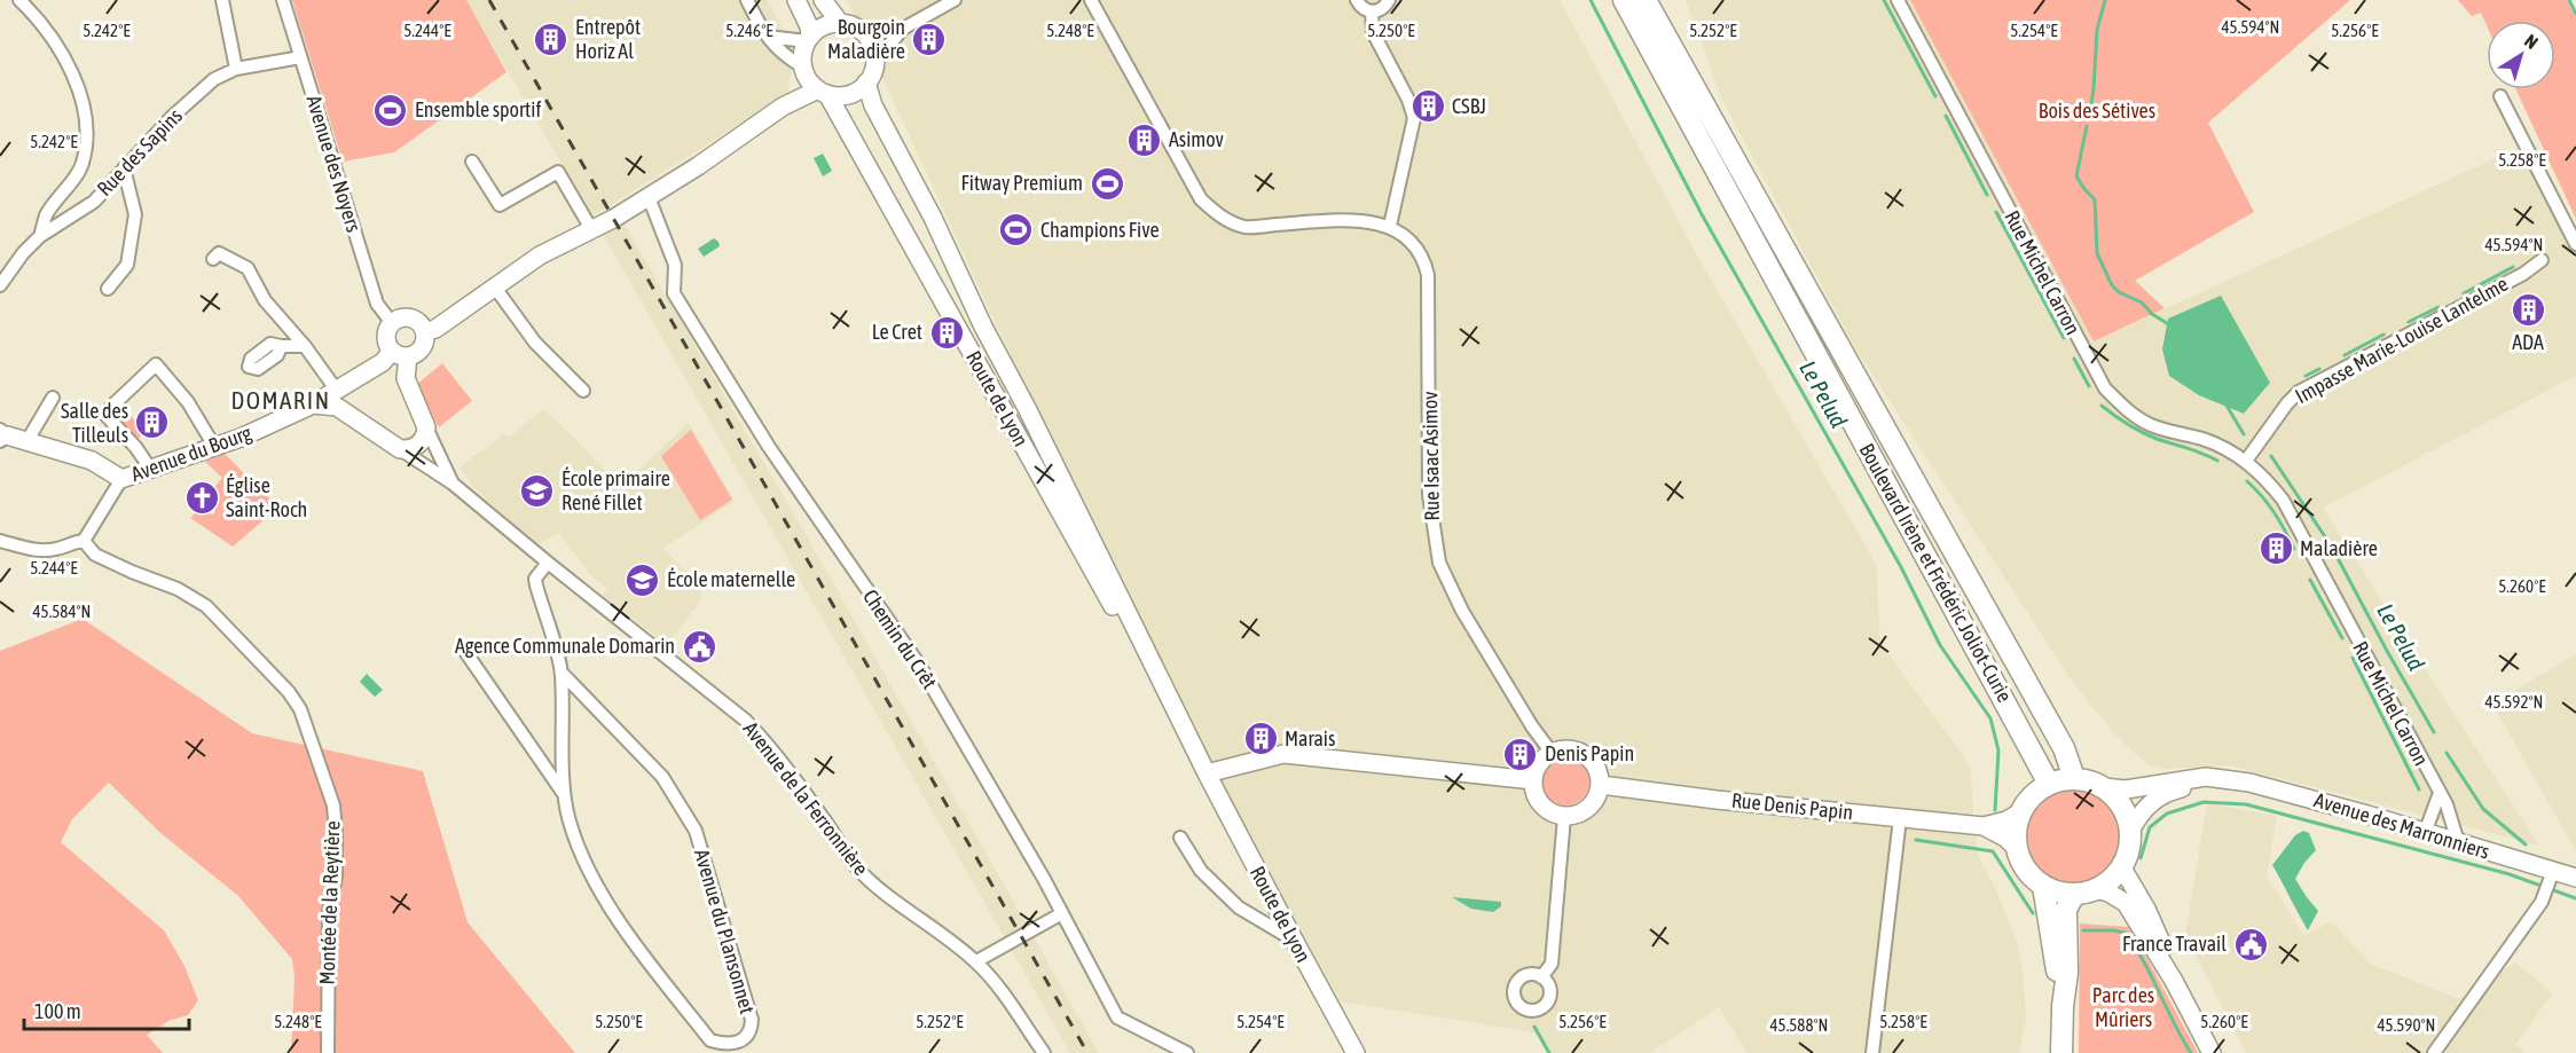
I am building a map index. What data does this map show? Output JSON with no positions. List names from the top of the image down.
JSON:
{
  "streets": {
    "main road": [
      "Route de Lyon",
      "Avenue du Bourg",
      "Boulevard Irène et Frédéric Joliot-Curie",
      "Avenue de la Ferronnière",
      "Rue Denis Papin",
      "Avenue des Marronniers"
    ],
    "street": [
      "Rue des Sapins",
      "Avenue des Noyers",
      "Rue Michel Carron",
      "Impasse Marie-Louise Lantelme",
      "Rue Isaac Asimov",
      "Chemin du Crêt",
      "Montée de la Reytière",
      "Avenue du Plansonnet"
    ]
  },
  "crossings": [
    ["Rue des Sapins", "Avenue des Noyers"],
    ["Avenue des Noyers", "Avenue de la Ferronnière"],
    ["Rue Michel Carron", "Impasse Marie-Louise Lantelme"],
    ["Rue Michel Carron", "Avenue des Marronniers"],
    ["Avenue du Bourg", "Avenue de la Ferronnière"],
    ["Avenue du Bourg", "Montée de la Reytière"],
    ["Rue Isaac Asimov", "Rue Denis Papin"],
    ["Boulevard Irène et Frédéric Joliot-Curie", "Rue Denis Papin"],
    ["Boulevard Irène et Frédéric Joliot-Curie", "Avenue des Marronniers"],
    ["Avenue de la Ferronnière", "Avenue du Plansonnet"],
    ["Rue Denis Papin", "Avenue des Marronniers"]
  ],
  "districts": ["DOMARIN"],
  "water": ["Le Pelud"],
  "parks": ["Bois des Sétives", "Parc des Mûriers"],
  "places": {
    "building": [
      "Entrepôt Horiz Al",
      "Bourgoin Maladière",
      "CSBJ",
      "Asimov",
      "ADA",
      "Le Cret",
      "Salle des Tilleuls",
      "Maladière",
      "Marais",
      "Denis Papin"
    ],
    "sports": ["Ensemble sportif", "Fitway Premium", "Champions Five"],
    "school or university": ["École primaire René Fillet", "École maternelle"],
    "church": ["Église Saint-Roch"],
    "public building": ["Agence Communale Domarin", "France Travail"]
  },
  "scale_bar": "100 m",
  "north": "top right",
  "coordinates": [
    "45.594°N",
    "5.242°E",
    "5.244°E",
    "5.246°E",
    "5.248°E",
    "5.250°E",
    "5.252°E",
    "5.254°E",
    "5.256°E",
    "5.258°E",
    "5.260°E",
    "45.584°N",
    "45.592°N",
    "45.588°N",
    "45.590°N"
  ]
}
